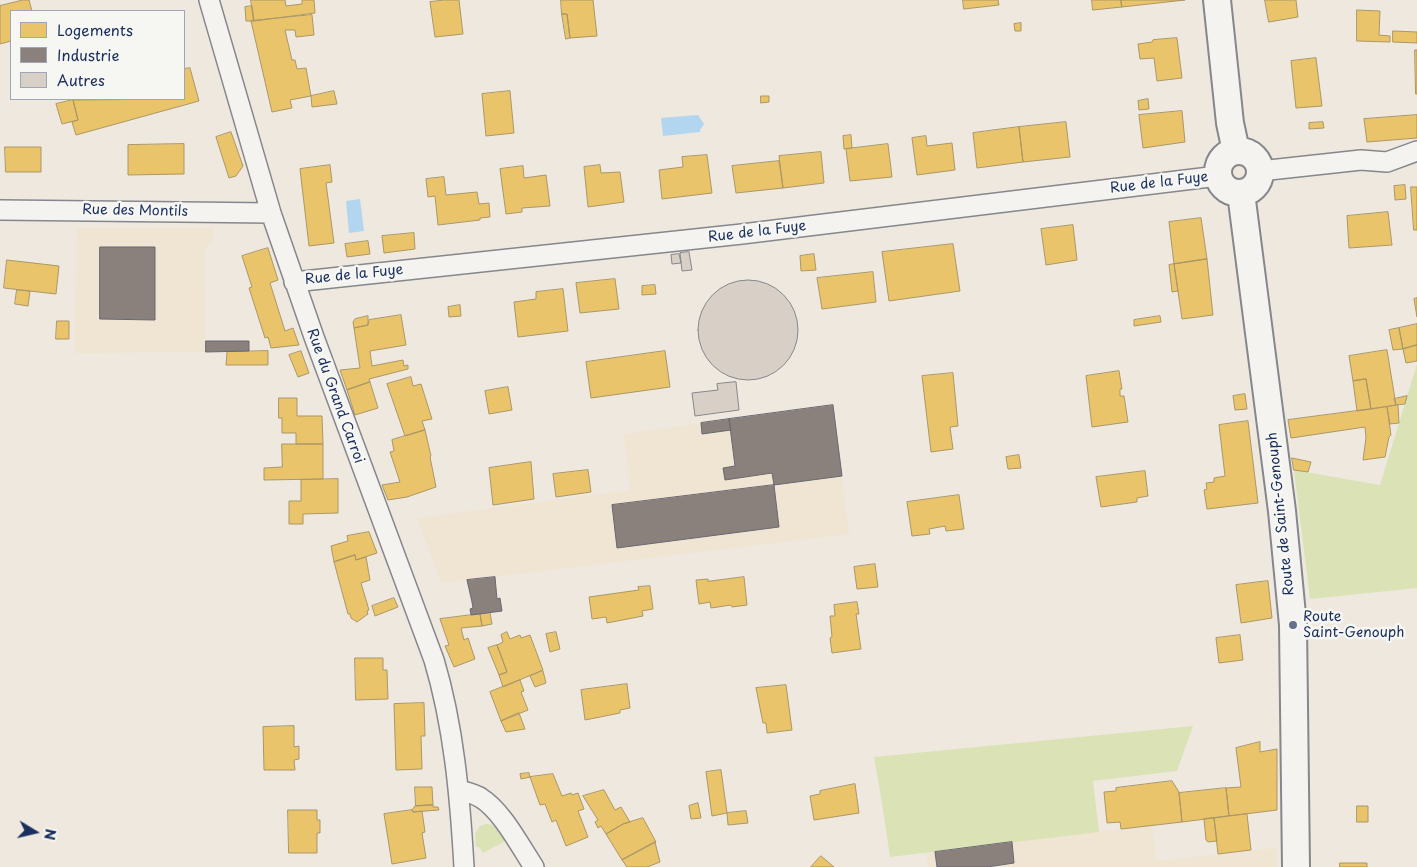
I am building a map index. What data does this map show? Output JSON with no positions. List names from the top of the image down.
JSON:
{
  "streets": {
    "street": [
      "Rue de la Fuye",
      "Rue des Montils",
      "Rue du Grand Carroi",
      "Route de Saint-Genouph"
    ]
  },
  "crossings": [
    ["Rue de la Fuye", "Rue du Grand Carroi"],
    ["Rue de la Fuye", "Route de Saint-Genouph"],
    ["Rue des Montils", "Rue du Grand Carroi"]
  ],
  "places": ["Route Saint-Genouph"],
  "legend": ["Logements", "Industrie", "Autres"],
  "north": "right"
}
